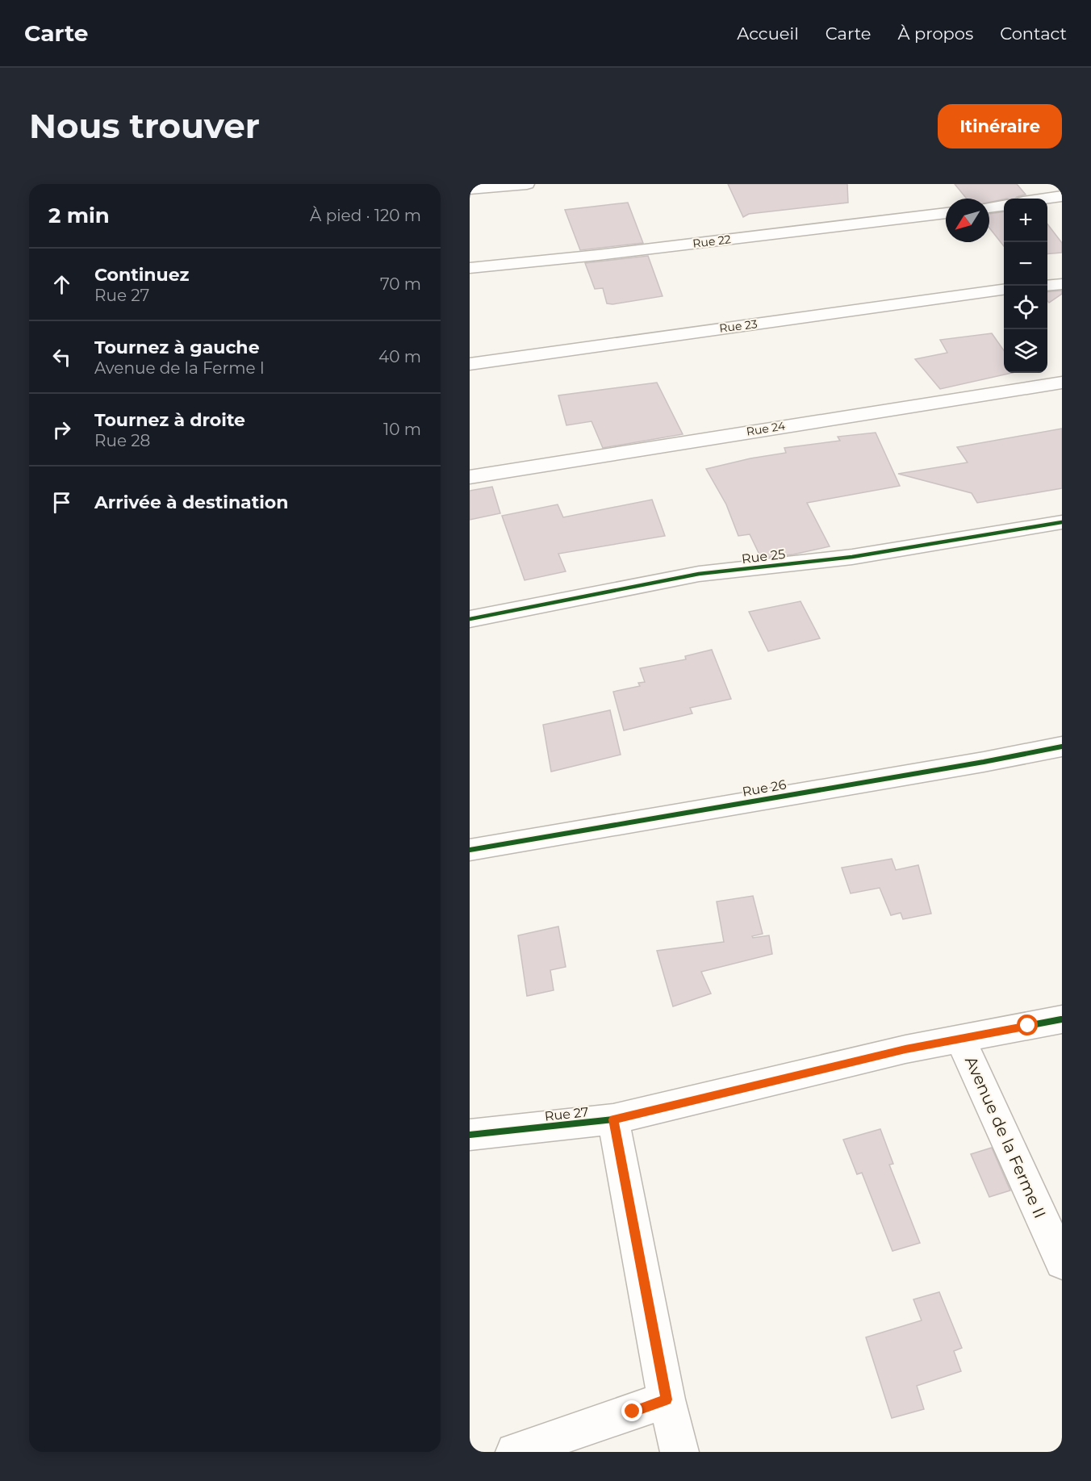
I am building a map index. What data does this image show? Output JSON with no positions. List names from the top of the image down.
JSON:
{
  "streets": {
    "street": [
      "Rue 22",
      "Rue 23",
      "Rue 24",
      "Rue 25",
      "Rue 26",
      "Rue 27",
      "Avenue de la Ferme II"
    ]
  },
  "crossings": [
    ["Rue 27", "Avenue de la Ferme II"]
  ],
  "north": "bottom left",
  "page": {
    "header": "Carte",
    "nav": [
      "Accueil",
      "Carte",
      "À propos",
      "Contact"
    ],
    "buttons": "Itinéraire",
    "title": "Nous trouver",
    "heading": ["2 min", "À pied · 120 m"],
    "map_buttons": ["+", "−"],
    "list": [
      ["Continuez", "Rue 27", "70 m"],
      ["Tournez à gauche", "Avenue de la Ferme I", "40 m"],
      ["Tournez à droite", "Rue 28", "10 m"],
      "Arrivée à destination"
    ]
  }
}
